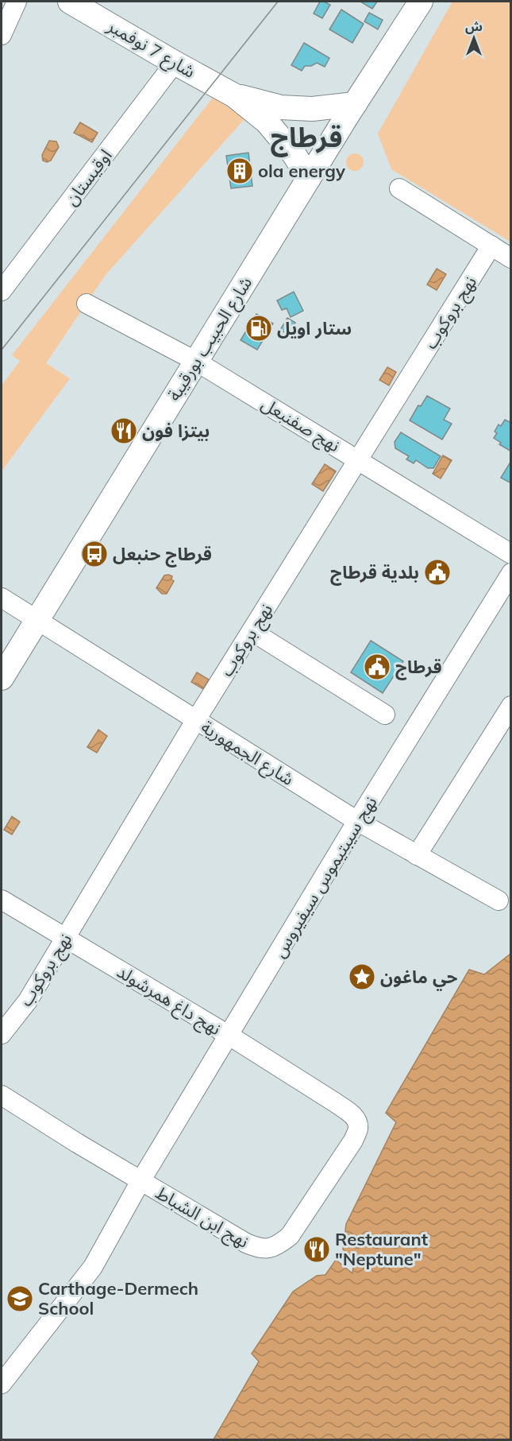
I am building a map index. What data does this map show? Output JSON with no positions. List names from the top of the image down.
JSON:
{
  "streets": {
    "main road": ["شارع 7 نوفمبر", "شارع الحبيب بورقيبة"],
    "street": [
      "اوقيستان",
      "نهج بروكوب",
      "نهج صفنبعل",
      "شارع الجمهورية",
      "نهج سيبتيموس سيفيروس",
      "نهج داغ همرشولد",
      "نهج ابن الشباط"
    ]
  },
  "crossings": [
    ["شارع 7 نوفمبر", "اوقيستان"],
    ["شارع 7 نوفمبر", "شارع الحبيب بورقيبة"],
    ["نهج بروكوب", "نهج صفنبعل"],
    ["نهج بروكوب", "شارع الجمهورية"],
    ["نهج بروكوب", "نهج داغ همرشولد"],
    ["شارع الحبيب بورقيبة", "نهج صفنبعل"],
    ["شارع الحبيب بورقيبة", "شارع الجمهورية"],
    ["شارع الجمهورية", "نهج سيبتيموس سيفيروس"],
    ["نهج سيبتيموس سيفيروس", "نهج داغ همرشولد"],
    ["نهج سيبتيموس سيفيروس", "نهج ابن الشباط"],
    ["نهج داغ همرشولد", "نهج ابن الشباط"]
  ],
  "districts": ["قرطاج"],
  "places": {
    "building": ["ola energy"],
    "fuel station": ["ستار اويل"],
    "restaurant": ["بيتزا فون", "Restaurant \"Neptune\""],
    "bus stop": ["قرطاج حنبعل"],
    "public building": ["بلدية قرطاج", "قرطاج"],
    "place": ["حي ماغون"],
    "school or university": ["Carthage-Dermech School"]
  },
  "north": "top"
}
